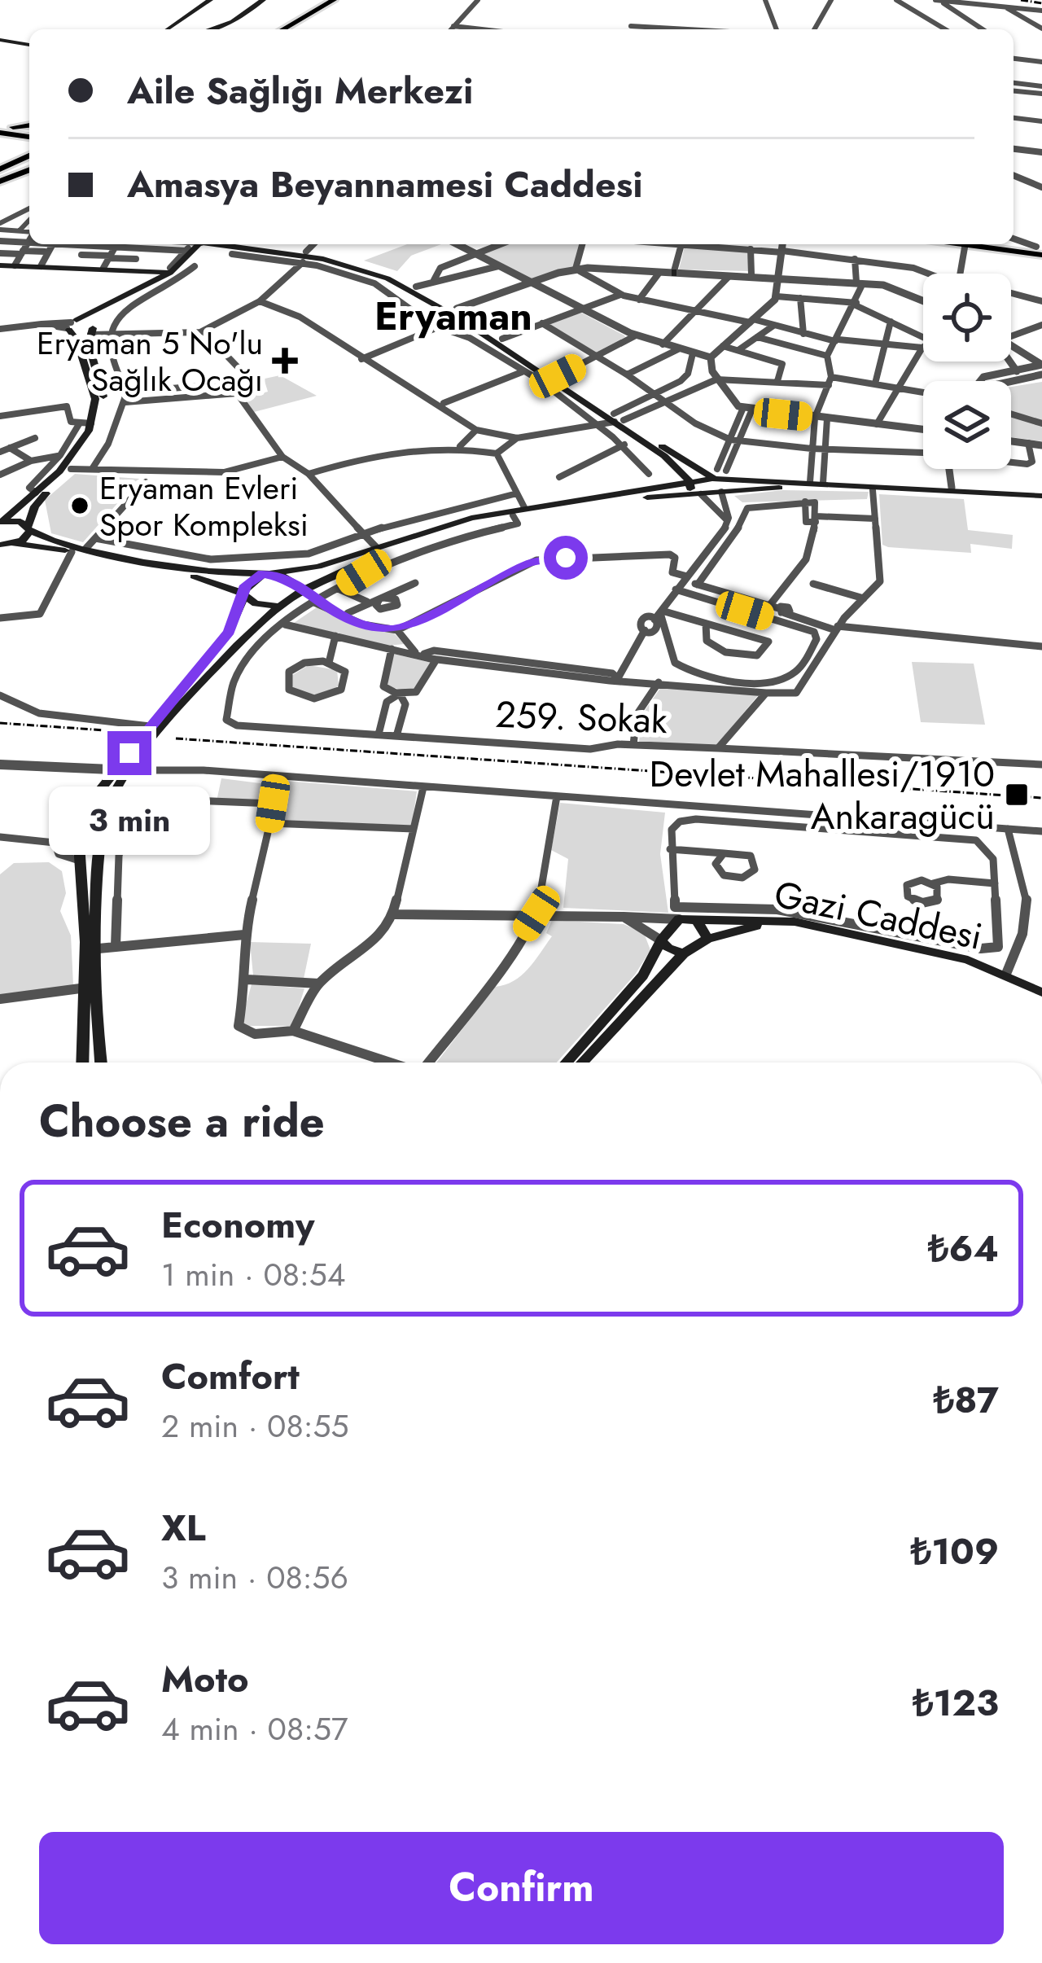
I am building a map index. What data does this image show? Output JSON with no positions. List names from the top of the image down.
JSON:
{
  "streets": {
    "main road": ["Gazi Caddesi"],
    "street": ["259. Sokak"]
  },
  "districts": ["Eryaman"],
  "places": {
    "health": ["Eryaman 5 No'lu Sağlık Ocağı"],
    "other": ["Eryaman Evleri Spor Kompleksi"],
    "transit": ["Devlet Mahallesi/1910 Ankaragücü"]
  },
  "page": {
    "banner": ["Aile Sağlığı Merkezi", "Amasya Beyannamesi Caddesi"],
    "bubble": "3 min",
    "heading": "Choose a ride",
    "list": [
      {
        "name": "Economy",
        "note": "1 min · 08:54",
        "value": "₺64"
      },
      {
        "name": "Comfort",
        "note": "2 min · 08:55",
        "value": "₺87"
      },
      {
        "name": "XL",
        "note": "3 min · 08:56",
        "value": "₺109"
      },
      {
        "name": "Moto",
        "note": "4 min · 08:57",
        "value": "₺123"
      }
    ],
    "buttons": "Confirm"
  }
}
